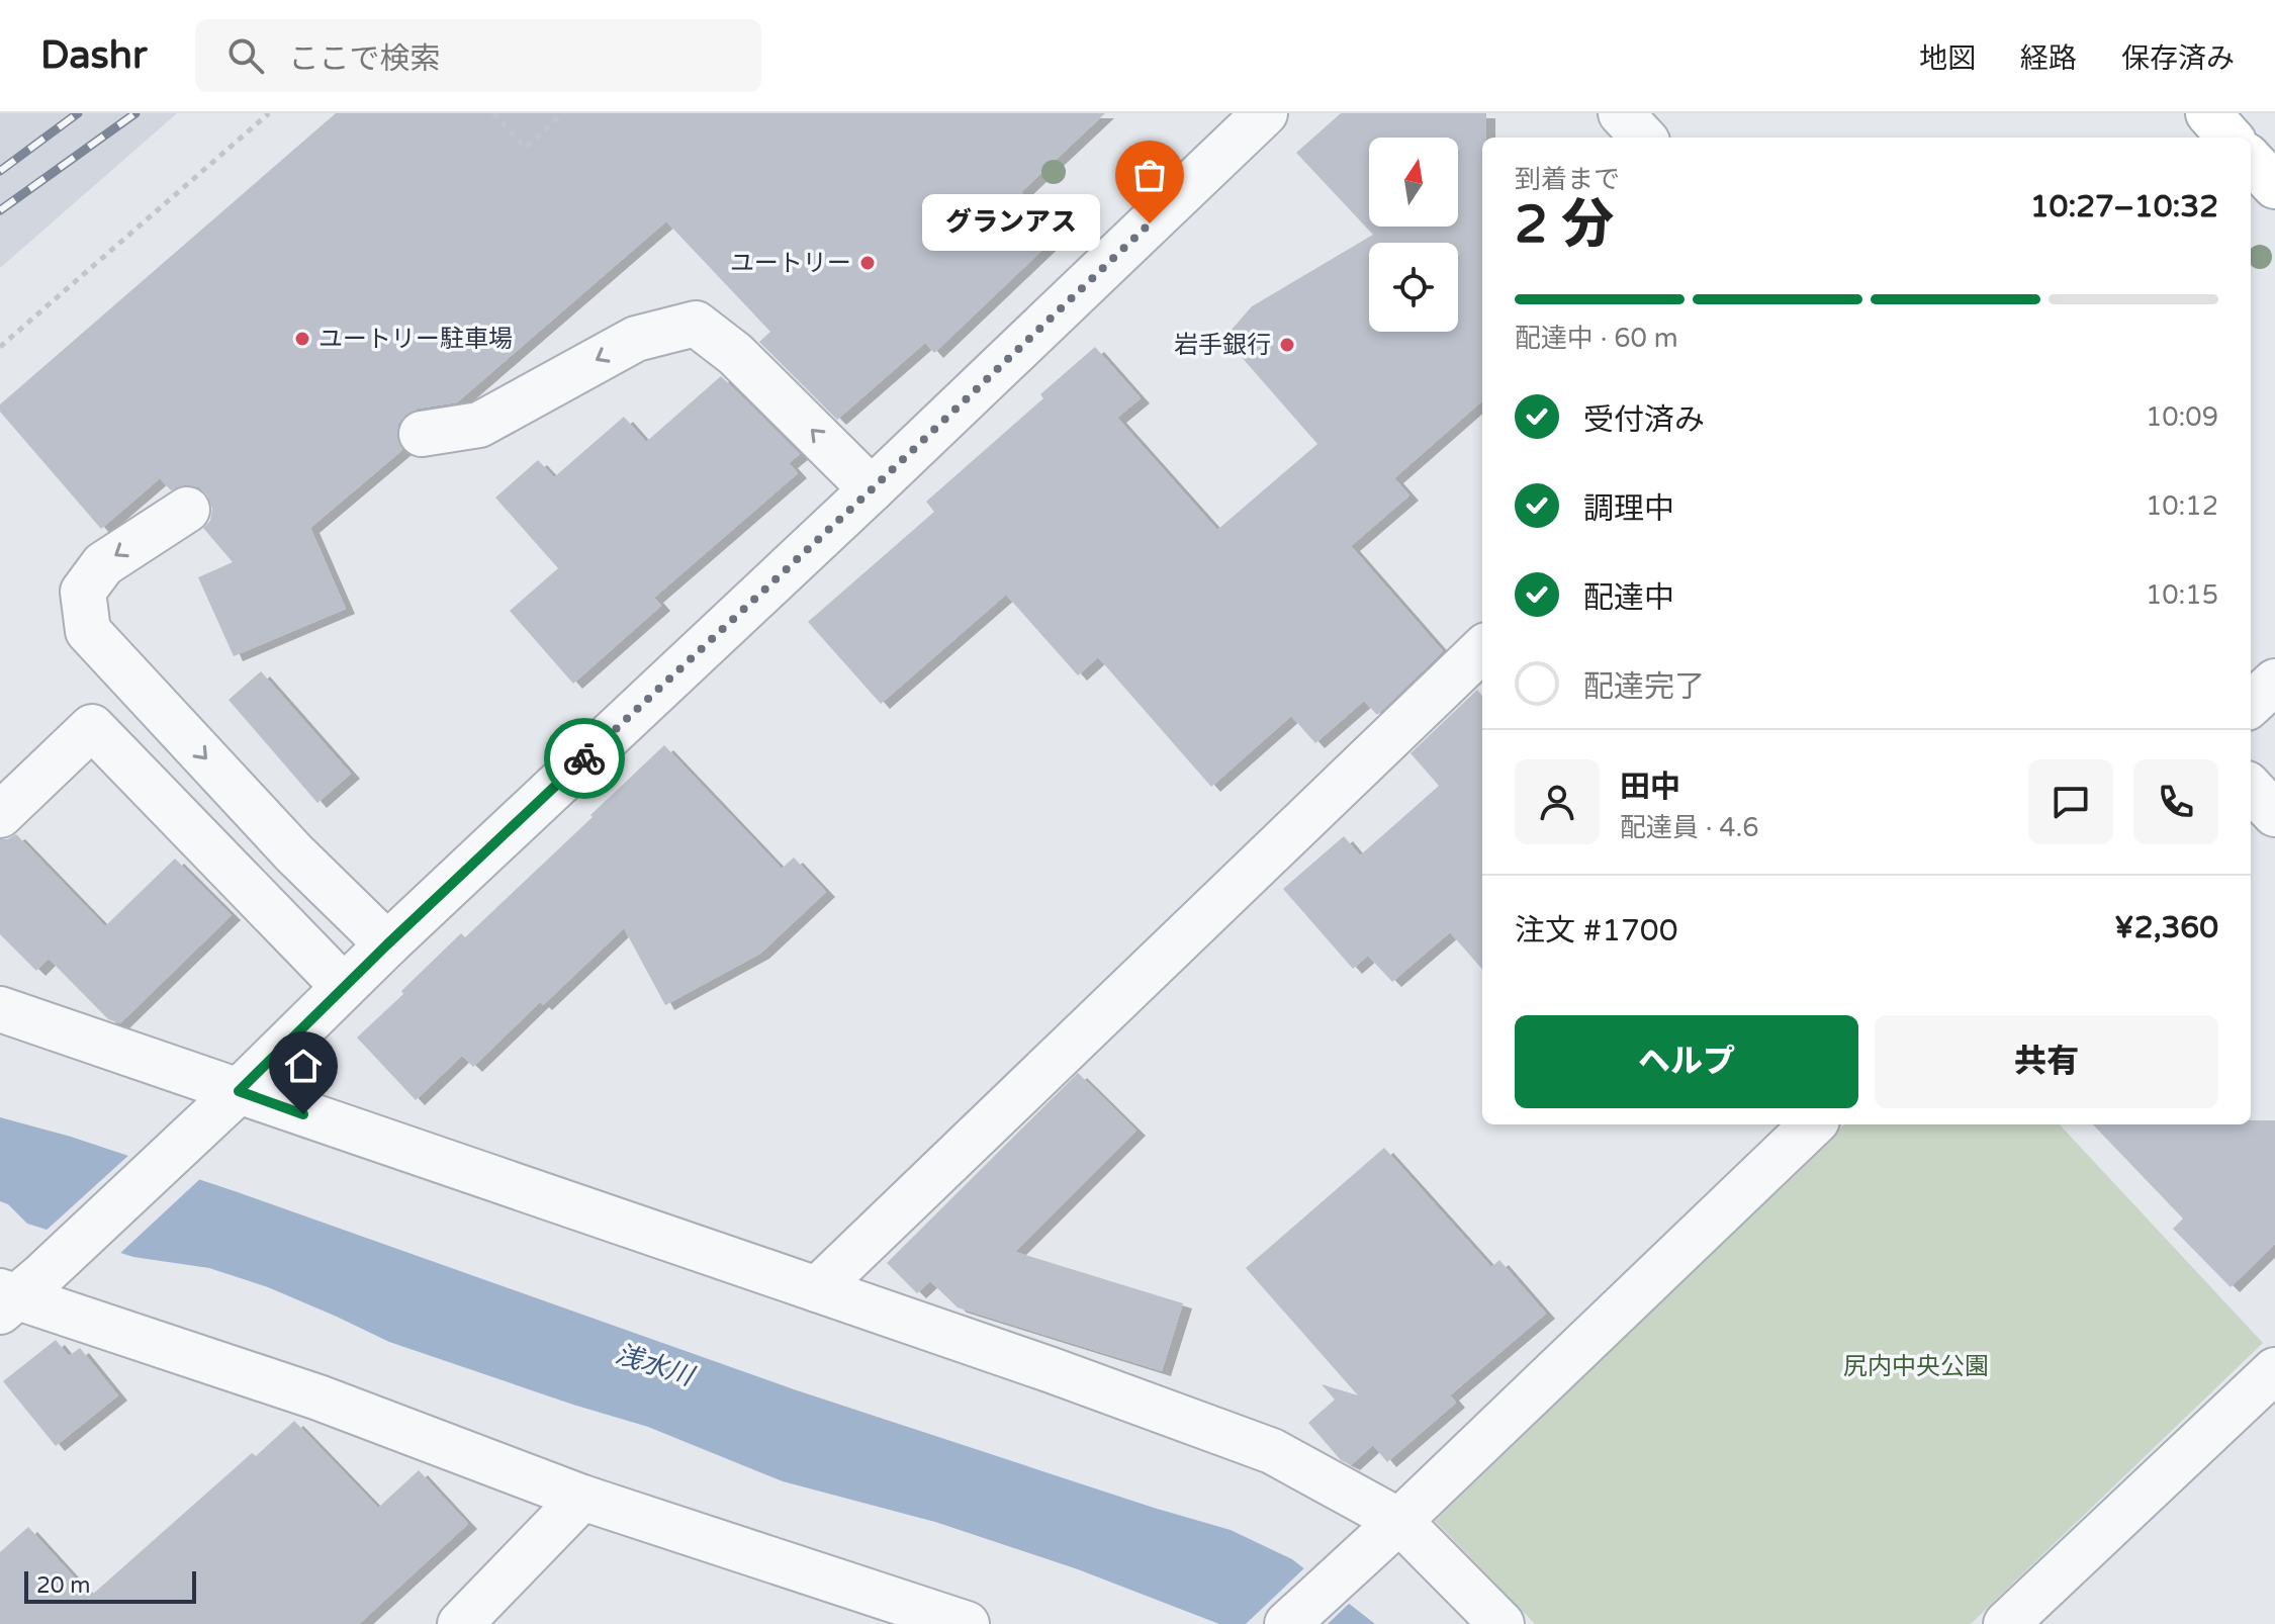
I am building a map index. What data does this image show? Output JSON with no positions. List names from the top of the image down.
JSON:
{
  "water": ["浅水川"],
  "parks": ["尻内中央公園"],
  "places": [
    "グランアス",
    "ユートリー",
    "ユートリー駐車場",
    "岩手銀行"
  ],
  "scale_bar": "20 m",
  "north": "top",
  "page": {
    "header": "Dashr",
    "search": "ここで検索",
    "nav": ["地図", "経路", "保存済み"],
    "heading": ["2 分", "到着まで", "10:27–10:32"],
    "panel": [
      "田中",
      "配達員 · 4.6",
      "注文 #1700",
      "¥2,360"
    ],
    "bubble": "グランアス",
    "bar": "配達中 · 60 m",
    "list": [
      ["受付済み", "10:09"],
      ["調理中", "10:12"],
      ["配達中", "10:15"],
      "配達完了"
    ],
    "buttons": ["ヘルプ", "共有"],
    "scale": "20 m"
  }
}
